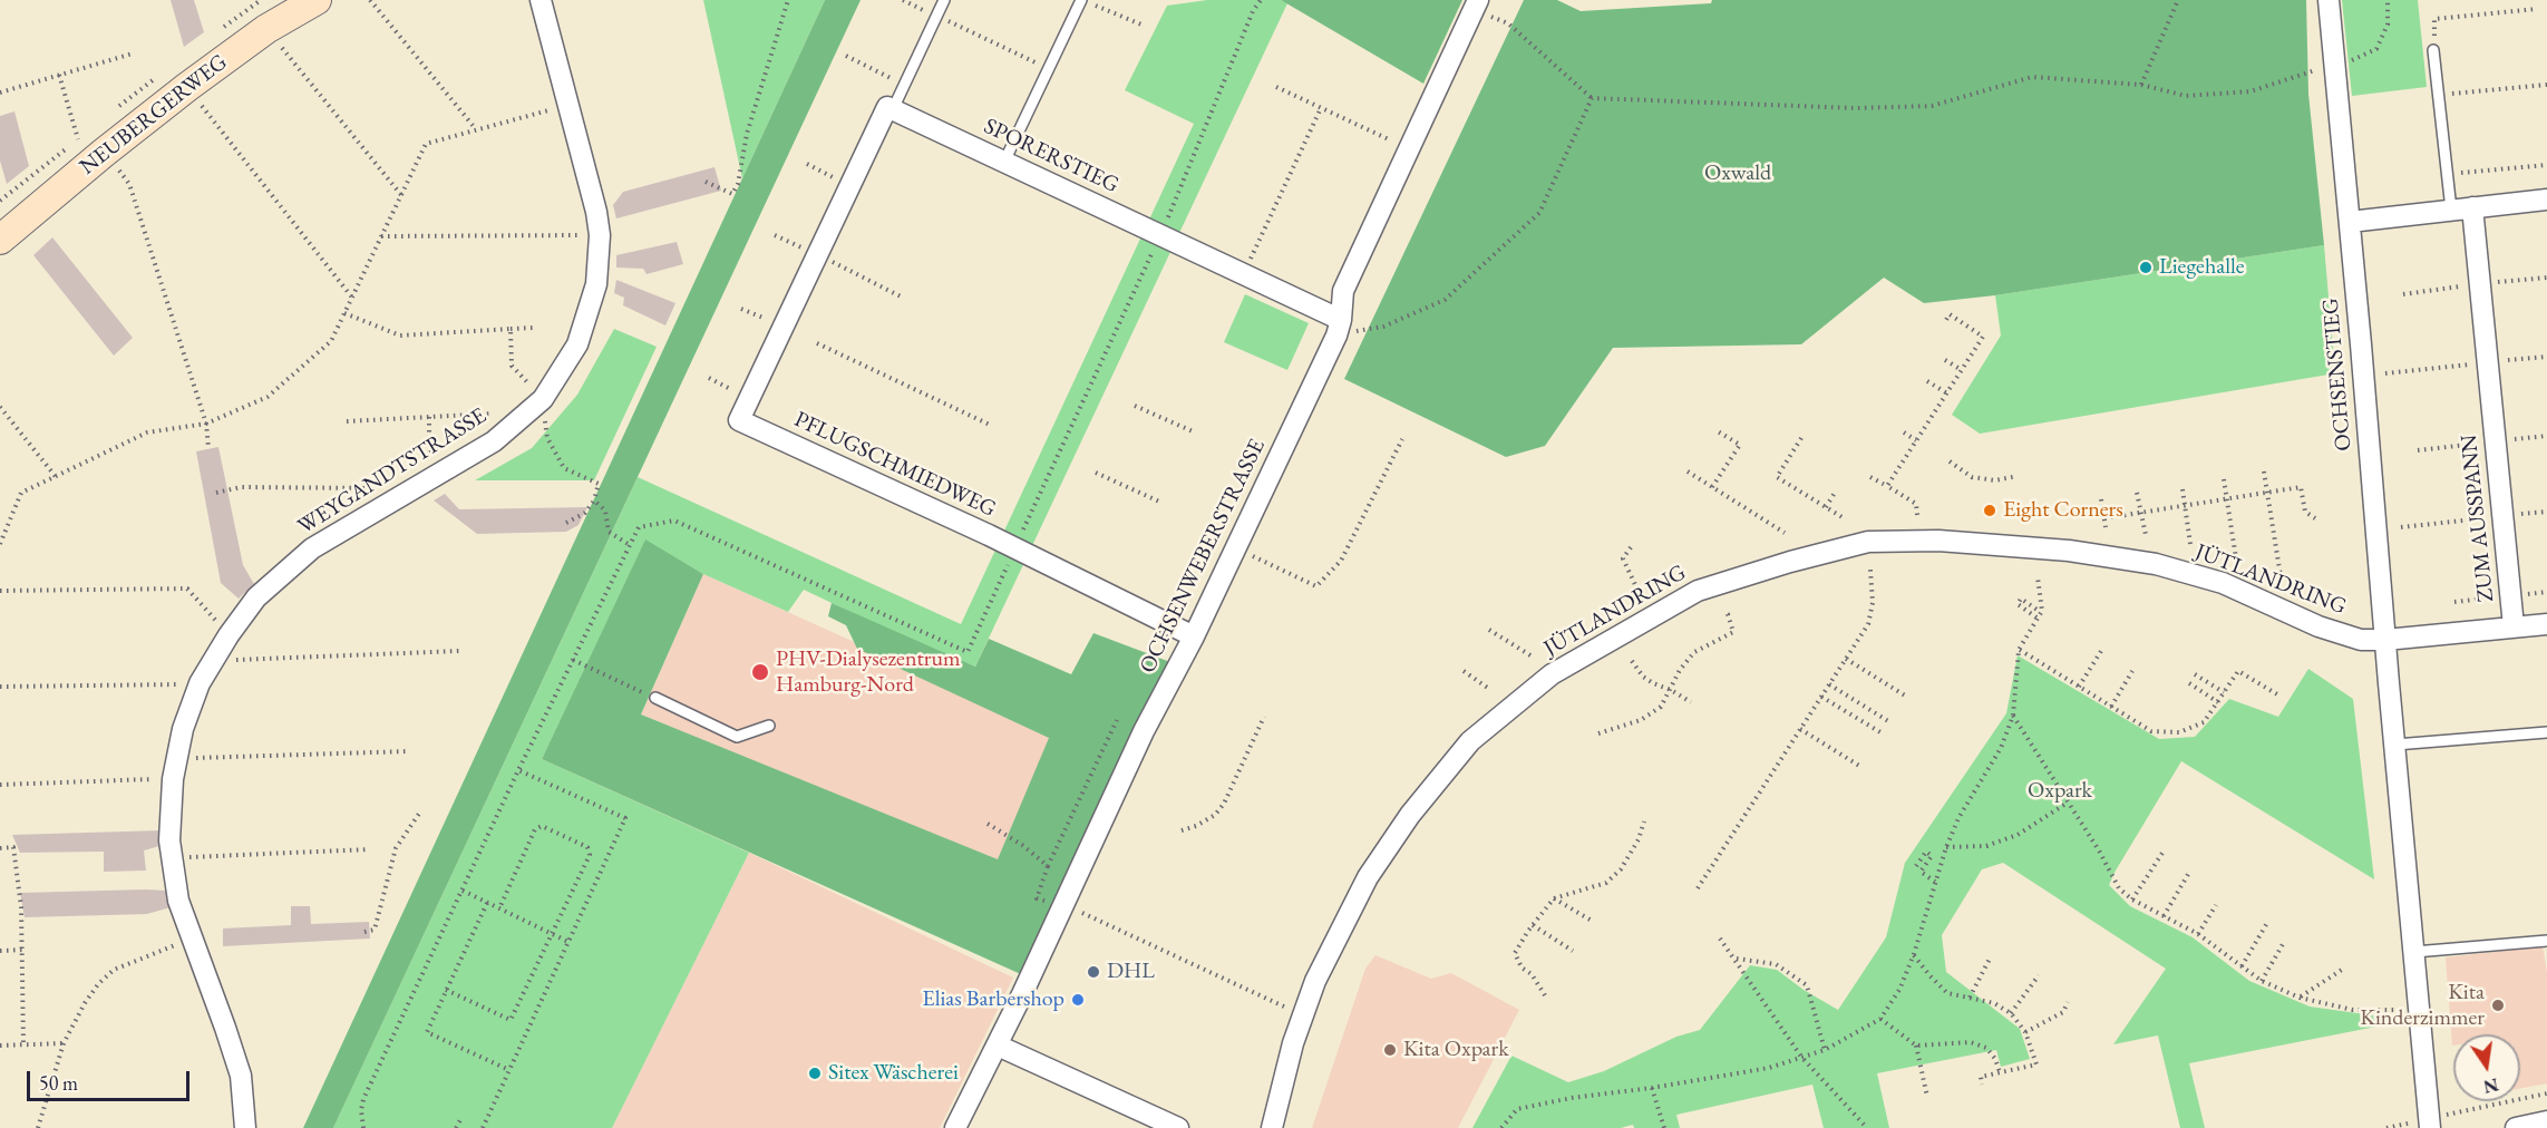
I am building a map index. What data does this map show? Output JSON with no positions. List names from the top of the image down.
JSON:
{
  "streets": {
    "street": [
      "NEUBERGERWEG",
      "SPORERSTIEG",
      "OCHSENSTIEG",
      "PFLUGSCHMIEDWEG",
      "WEYGANDTSTRASSE",
      "ZUM AUSSPANN",
      "OCHSENWEBERSTRASSE",
      "JÜTLANDRING"
    ]
  },
  "crossings": [
    ["SPORERSTIEG", "OCHSENWEBERSTRASSE"],
    ["OCHSENSTIEG", "ZUM AUSSPANN"],
    ["OCHSENSTIEG", "JÜTLANDRING"],
    ["PFLUGSCHMIEDWEG", "OCHSENWEBERSTRASSE"],
    ["ZUM AUSSPANN", "JÜTLANDRING"]
  ],
  "parks": ["Oxwald", "Oxpark"],
  "places": [
    "Liegehalle",
    "Eight Corners",
    "PHV-Dialysezentrum Hamburg-Nord",
    "DHL",
    "Elias Barbershop",
    "Kita Kinderzimmer",
    "Kita Oxpark",
    "Sitex Wäscherei"
  ],
  "scale_bar": "50 m",
  "north": "bottom"
}
